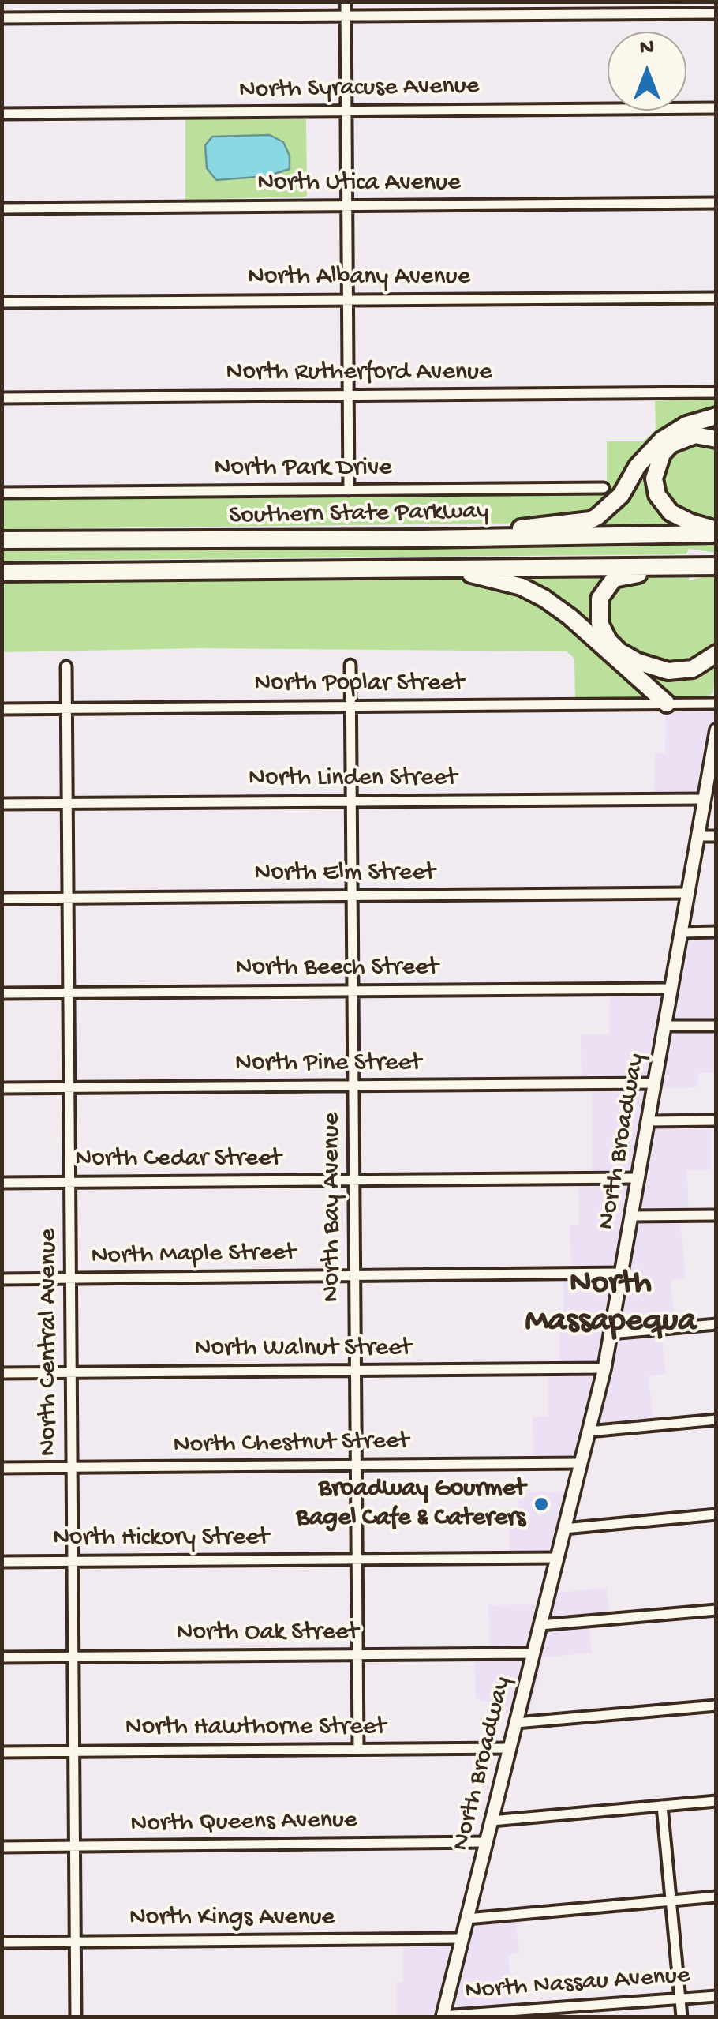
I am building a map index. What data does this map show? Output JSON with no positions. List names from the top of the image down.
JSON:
{
  "streets": {
    "highway": ["Southern State Parkway"],
    "main road": ["North Broadway"],
    "street": [
      "North Syracuse Avenue",
      "North Utica Avenue",
      "North Albany Avenue",
      "North Rutherford Avenue",
      "North Park Drive",
      "North Poplar Street",
      "North Linden Street",
      "North Elm Street",
      "North Beech Street",
      "North Pine Street",
      "North Cedar Street",
      "North Bay Avenue",
      "North Maple Street",
      "North Central Avenue",
      "North Walnut Street",
      "North Chestnut Street",
      "North Hickory Street",
      "North Oak Street",
      "North Hawthorne Street",
      "North Queens Avenue",
      "North Kings Avenue",
      "North Nassau Avenue"
    ]
  },
  "crossings": [
    ["North Poplar Street", "North Bay Avenue"],
    ["North Poplar Street", "North Central Avenue"],
    ["North Linden Street", "North Broadway"],
    ["North Linden Street", "North Bay Avenue"],
    ["North Linden Street", "North Central Avenue"],
    ["North Elm Street", "North Broadway"],
    ["North Elm Street", "North Bay Avenue"],
    ["North Elm Street", "North Central Avenue"],
    ["North Beech Street", "North Broadway"],
    ["North Beech Street", "North Bay Avenue"],
    ["North Beech Street", "North Central Avenue"],
    ["North Pine Street", "North Broadway"],
    ["North Pine Street", "North Bay Avenue"],
    ["North Pine Street", "North Central Avenue"],
    ["North Broadway", "North Cedar Street"],
    ["North Broadway", "North Maple Street"],
    ["North Broadway", "North Walnut Street"],
    ["North Broadway", "North Chestnut Street"],
    ["North Broadway", "North Hickory Street"],
    ["North Broadway", "North Oak Street"],
    ["North Broadway", "North Hawthorne Street"],
    ["North Broadway", "North Queens Avenue"],
    ["North Broadway", "North Kings Avenue"],
    ["North Broadway", "North Nassau Avenue"],
    ["North Cedar Street", "North Bay Avenue"],
    ["North Cedar Street", "North Central Avenue"],
    ["North Bay Avenue", "North Maple Street"],
    ["North Bay Avenue", "North Walnut Street"],
    ["North Bay Avenue", "North Chestnut Street"],
    ["North Bay Avenue", "North Hickory Street"],
    ["North Bay Avenue", "North Oak Street"],
    ["North Bay Avenue", "North Hawthorne Street"],
    ["North Maple Street", "North Central Avenue"],
    ["North Central Avenue", "North Walnut Street"],
    ["North Central Avenue", "North Chestnut Street"],
    ["North Central Avenue", "North Hickory Street"],
    ["North Central Avenue", "North Oak Street"],
    ["North Central Avenue", "North Hawthorne Street"],
    ["North Central Avenue", "North Queens Avenue"],
    ["North Central Avenue", "North Kings Avenue"]
  ],
  "districts": ["North Massapequa"],
  "places": ["Broadway Gourmet Bagel Cafe & Caterers"],
  "north": "top"
}
